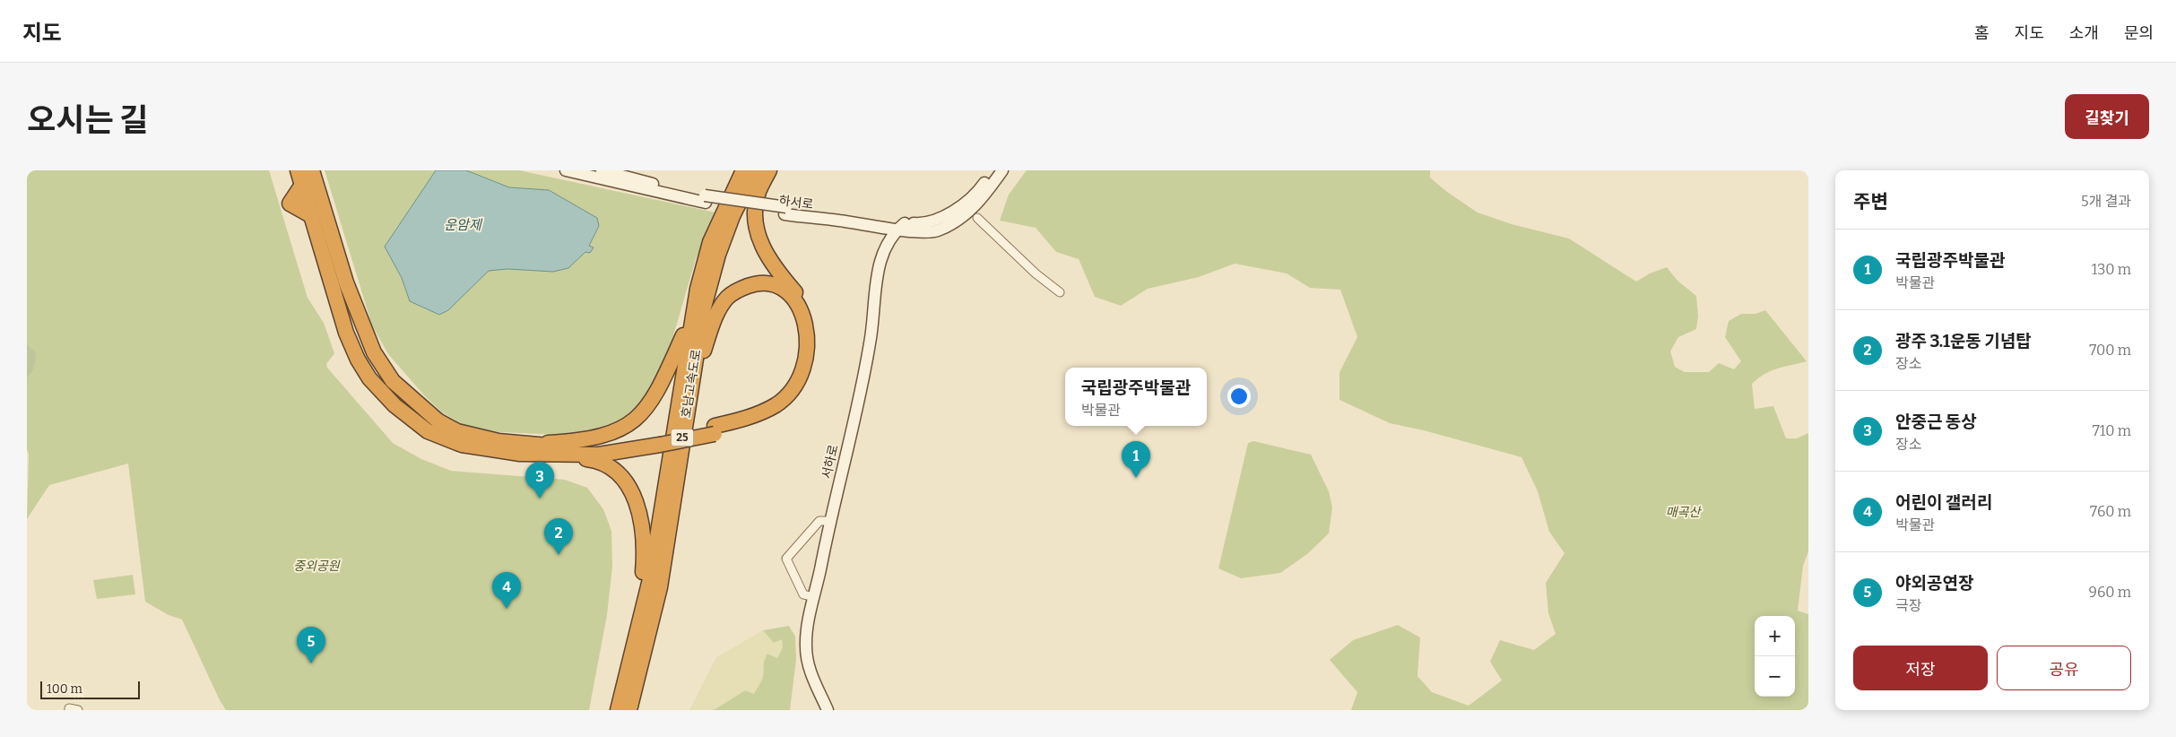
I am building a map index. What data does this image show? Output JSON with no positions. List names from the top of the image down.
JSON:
{
  "streets": {
    "highway": ["호남고속도로", "25"],
    "main road": ["하서로", "서하로"]
  },
  "crossings": [
    ["하서로", "서하로"]
  ],
  "water": ["운암제"],
  "parks": ["매곡산", "중외공원"],
  "scale_bar": "100 m",
  "page": {
    "header": "지도",
    "nav": [
      "홈",
      "지도",
      "소개",
      "문의"
    ],
    "title": "오시는 길",
    "buttons": [
      "길찾기",
      ["저장", "공유"]
    ],
    "heading": ["주변", "5개 결과"],
    "list": [
      {
        "mark": "1",
        "name": "국립광주박물관",
        "note": "박물관",
        "value": "130 m"
      },
      {
        "mark": "2",
        "name": "광주 3.1운동 기념탑",
        "note": "장소",
        "value": "700 m"
      },
      {
        "mark": "3",
        "name": "안중근 동상",
        "note": "장소",
        "value": "710 m"
      },
      {
        "mark": "4",
        "name": "어린이 갤러리",
        "note": "박물관",
        "value": "760 m"
      },
      {
        "mark": "5",
        "name": "야외공연장",
        "note": "극장",
        "value": "960 m"
      }
    ],
    "popup": ["국립광주박물관", "박물관"],
    "pins": [
      "1",
      "3",
      "2",
      "4",
      "5"
    ],
    "map_buttons": ["+", "−"],
    "scale": "100 m"
  }
}
